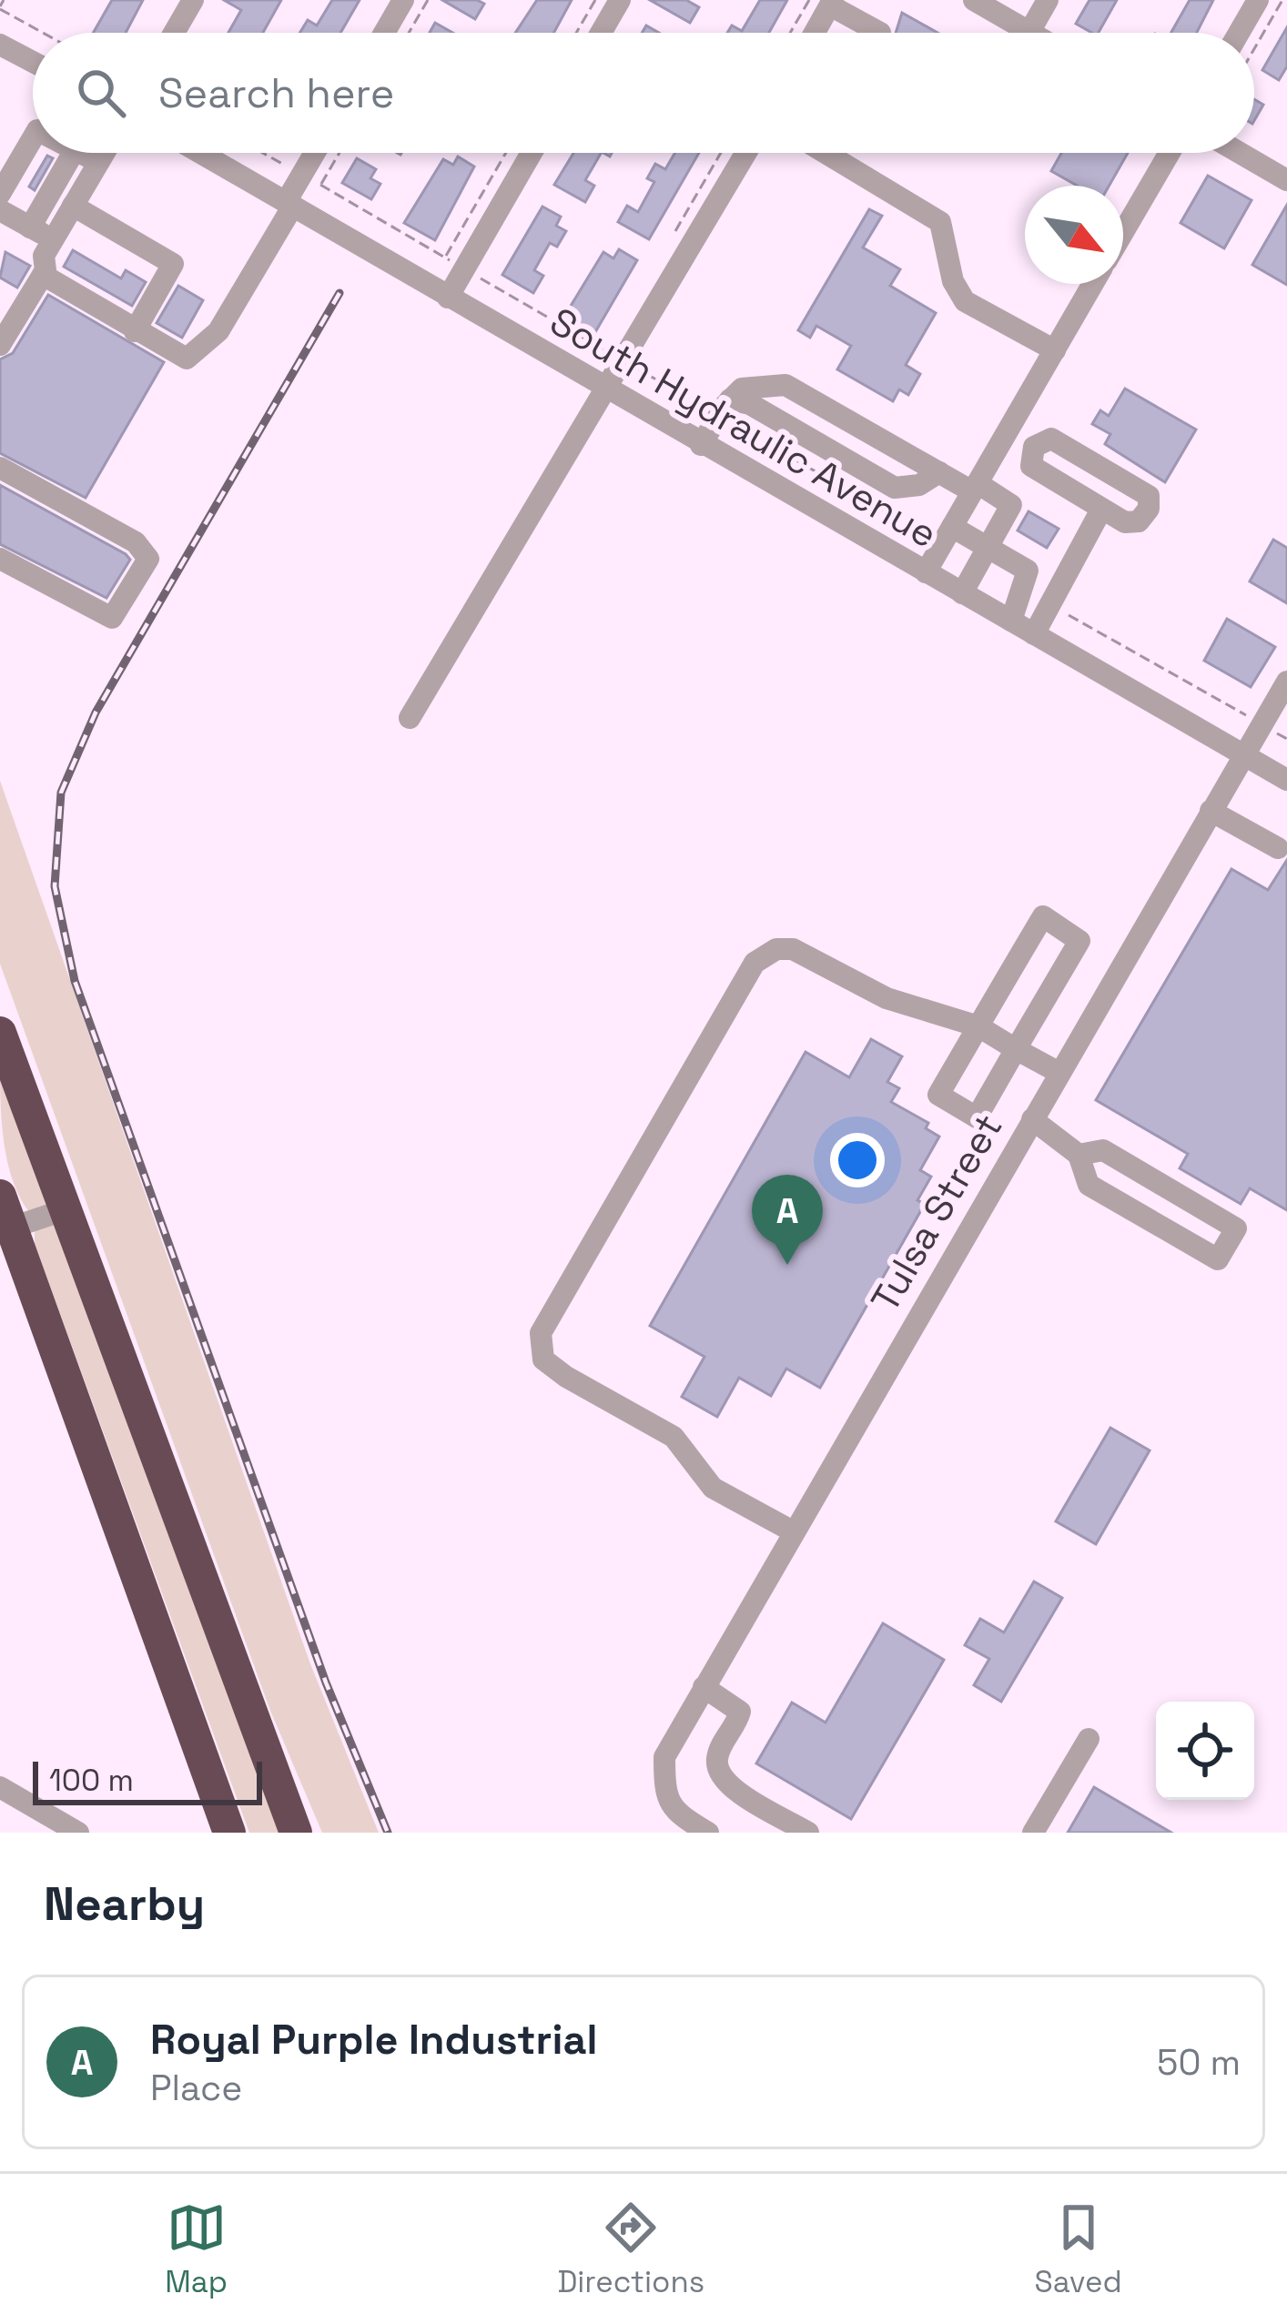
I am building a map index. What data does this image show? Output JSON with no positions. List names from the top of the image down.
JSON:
{
  "streets": {
    "street": ["South Hydraulic Avenue", "Tulsa Street"]
  },
  "crossings": [
    ["South Hydraulic Avenue", "Tulsa Street"]
  ],
  "scale_bar": "100 m",
  "north": "bottom right",
  "page": {
    "search": "Search here",
    "pins": "A",
    "scale": "100 m",
    "heading": "Nearby",
    "list": [
      {
        "mark": "A",
        "name": "Royal Purple Industrial",
        "note": "Place",
        "value": "50 m"
      }
    ],
    "nav": ["Map", "Directions", "Saved"]
  }
}
